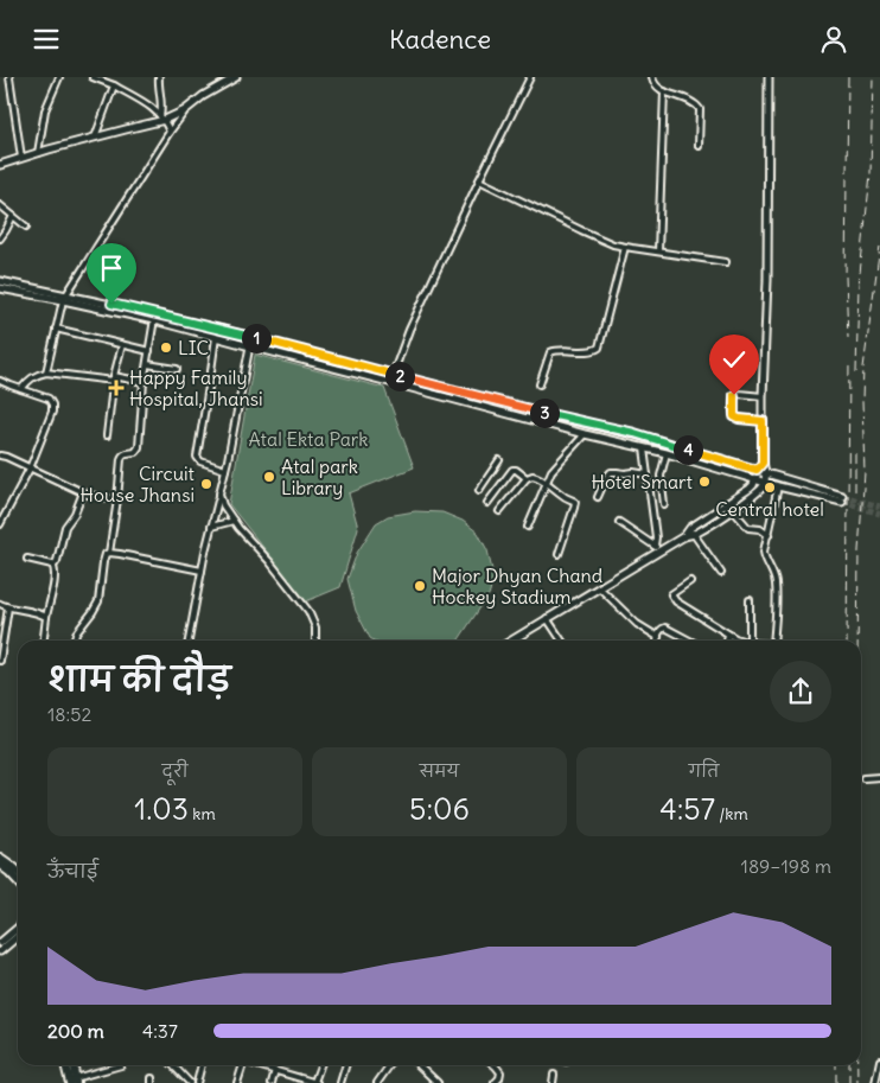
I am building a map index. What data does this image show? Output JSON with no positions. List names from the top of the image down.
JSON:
{
  "parks": ["Atal Ekta Park"],
  "places": {
    "other": [
      "LIC",
      "Atal park Library",
      "Hotel Smart",
      "Circuit House Jhansi",
      "Central hotel",
      "Major Dhyan Chand Hockey Stadium"
    ],
    "health": ["Happy Family Hospital, Jhansi"]
  },
  "page": {
    "header": "Kadence",
    "pins": [
      "1",
      "2",
      "3",
      "4"
    ],
    "heading": ["शाम की दौड़", "18:52"],
    "stats": [
      ["दूरी", "1.03 km"],
      ["समय", "5:06"],
      ["गति", "4:57 /km"]
    ],
    "chart": ["ऊँचाई", "189–198 m"],
    "list": [
      {
        "name": "200 m",
        "note": "4:37"
      }
    ]
  }
}
